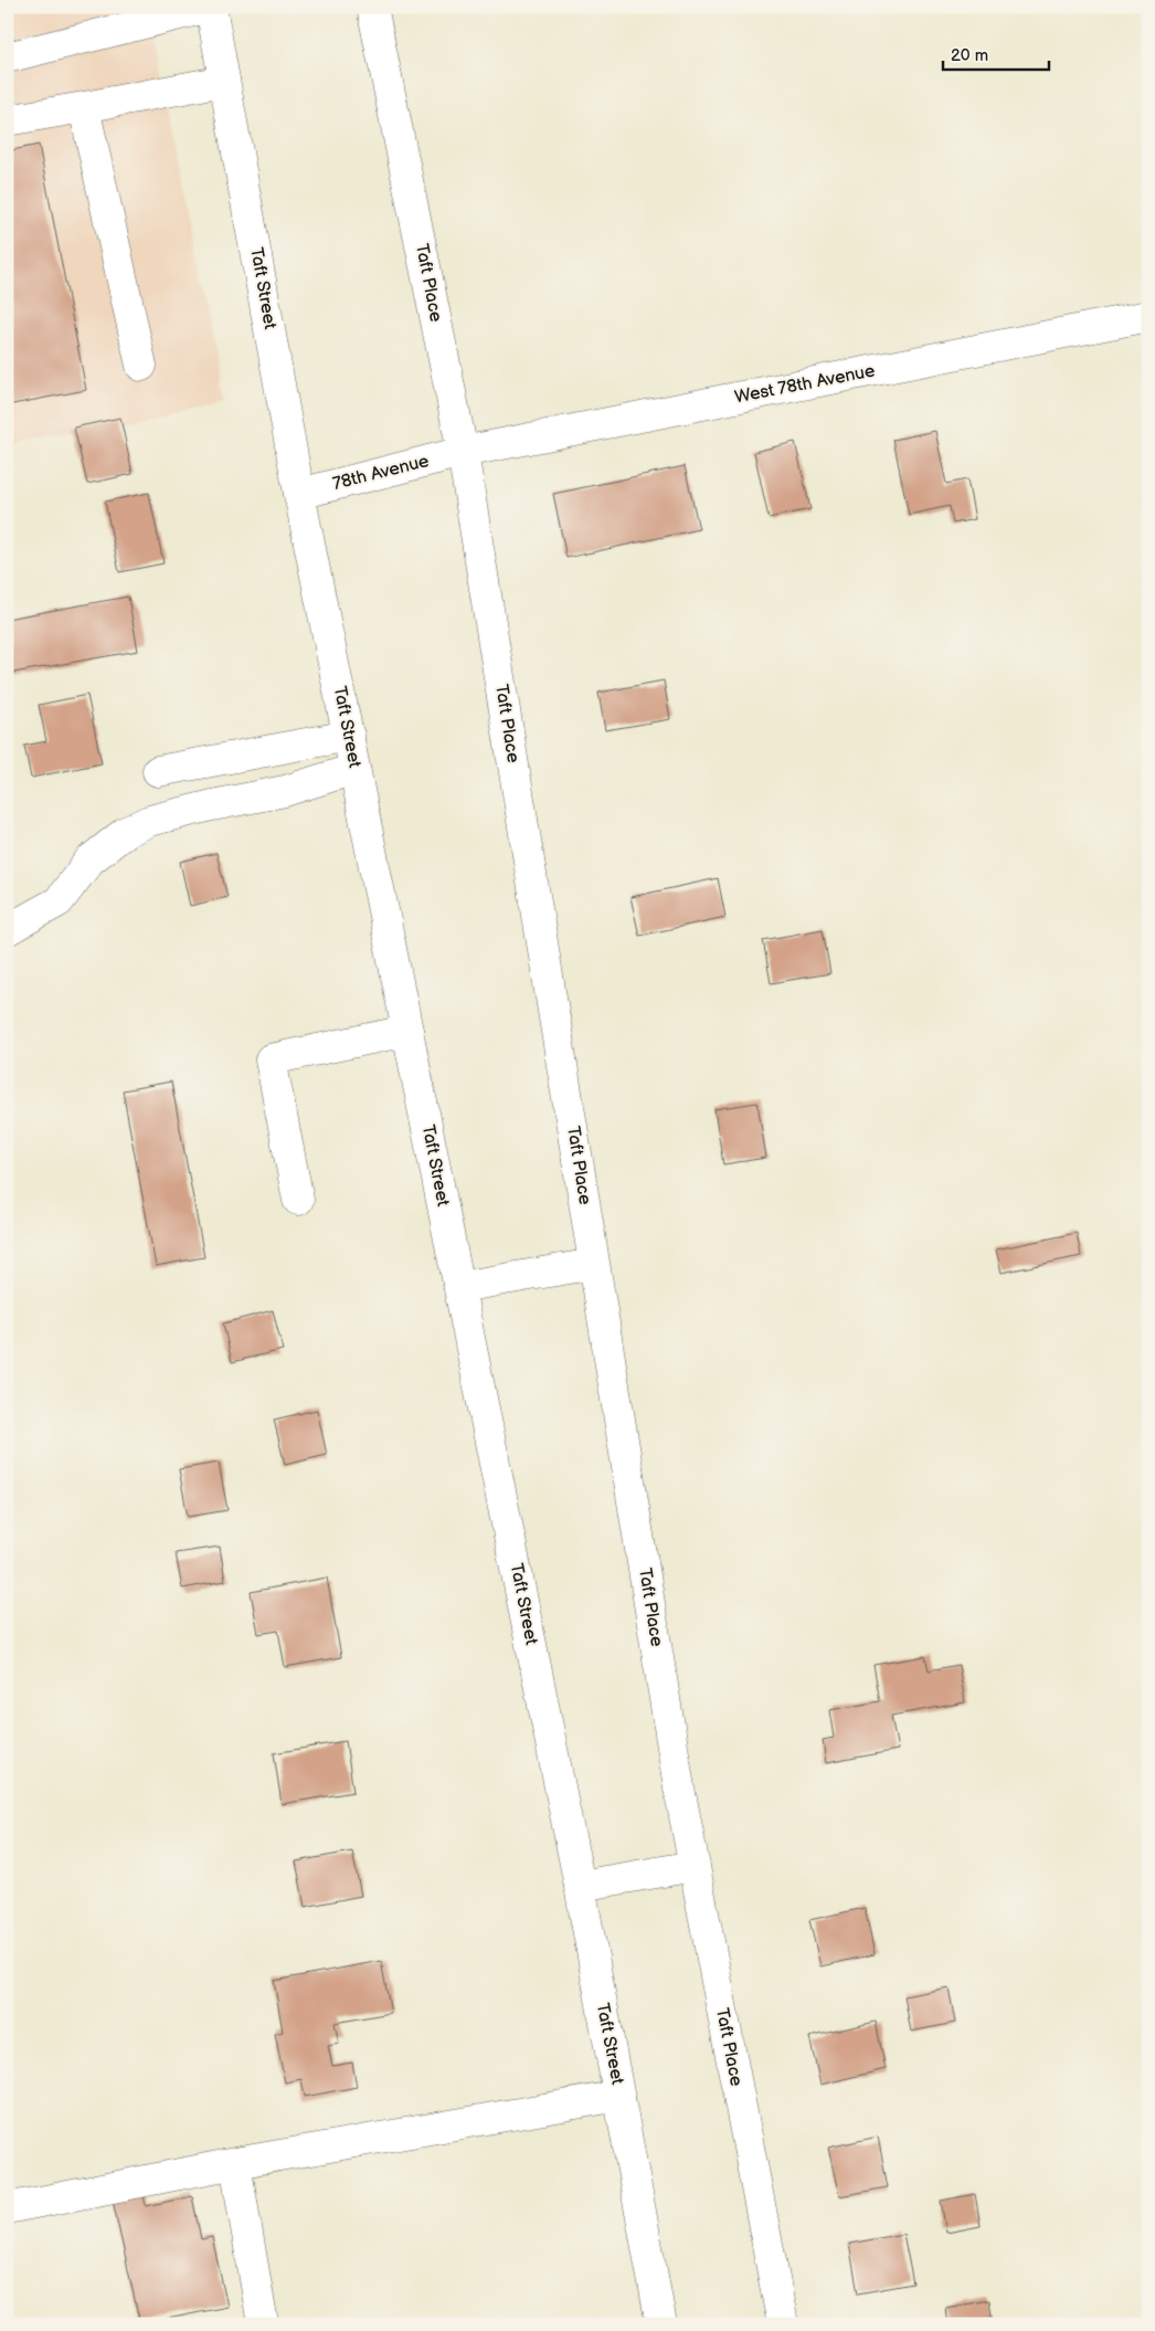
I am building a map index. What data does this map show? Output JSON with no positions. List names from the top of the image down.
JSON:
{
  "streets": {
    "street": [
      "Taft Place",
      "Taft Street",
      "West 78th Avenue",
      "78th Avenue"
    ]
  },
  "crossings": [
    ["Taft Place", "West 78th Avenue"],
    ["Taft Place", "78th Avenue"],
    ["Taft Street", "78th Avenue"],
    ["West 78th Avenue", "78th Avenue"]
  ],
  "scale_bar": "20 m"
}
